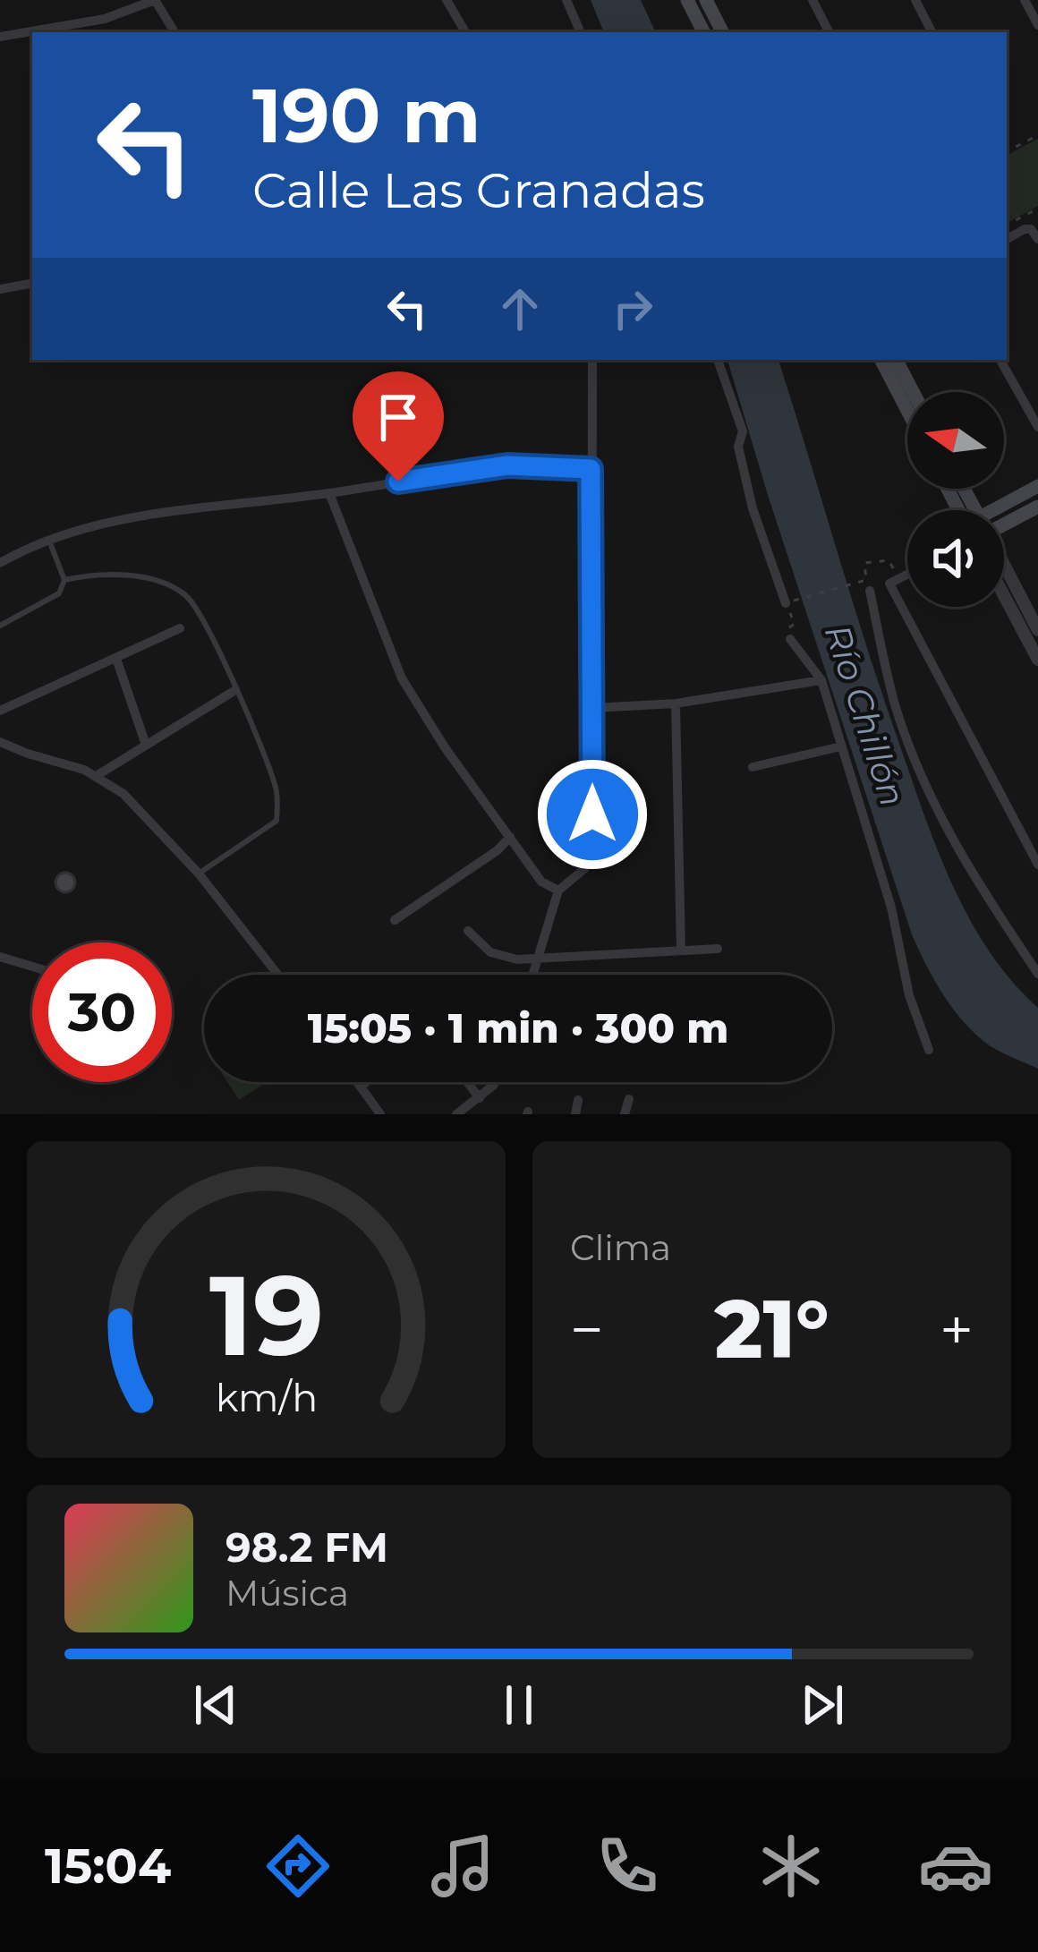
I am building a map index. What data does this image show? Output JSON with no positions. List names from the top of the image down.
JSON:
{
  "water": ["Río Chillón"],
  "north": "left",
  "page": {
    "turn": ["190 m", "Calle Las Granadas"],
    "limit": "30",
    "trip": "15:05 · 1 min · 300 m",
    "tile": "Clima",
    "heat": ["−", "21°", "+"],
    "song": ["98.2 FM", "Música"],
    "tabs": "15:04",
    "gauge": ["19", "km/h"]
  }
}
